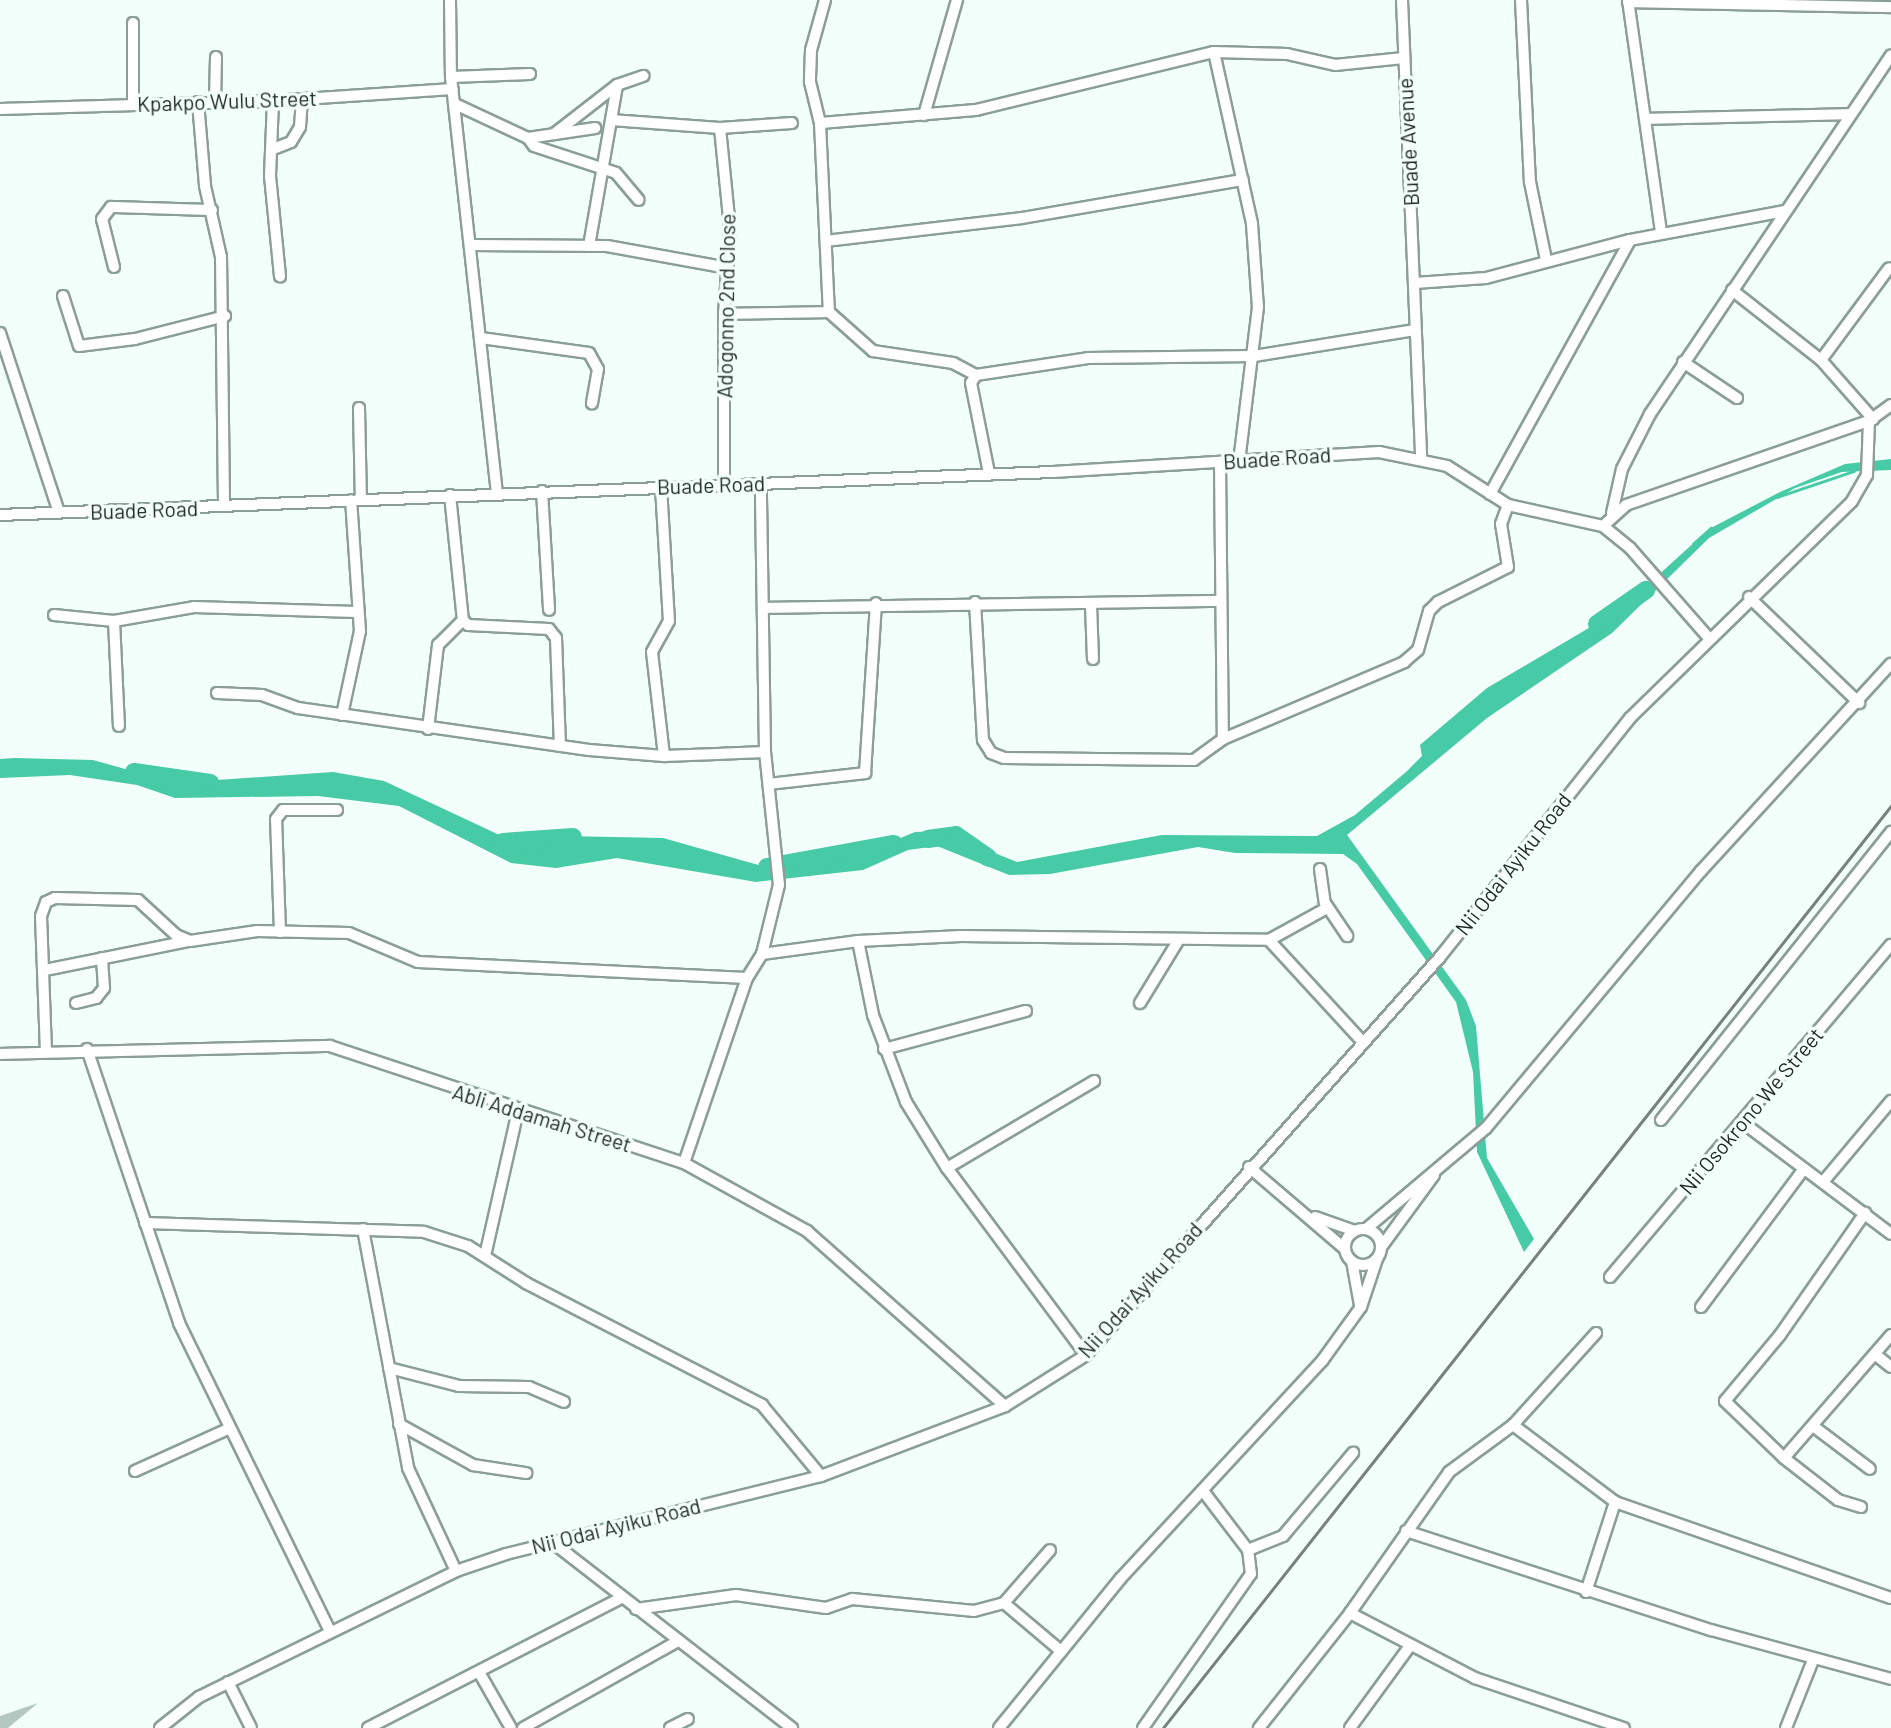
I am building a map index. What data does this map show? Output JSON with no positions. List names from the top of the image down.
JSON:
{
  "streets": {
    "street": [
      "Kpakpo Wulu Street",
      "Buade Avenue",
      "Adogonno 2nd Close",
      "Buade Road",
      "Nii Odai Ayiku Road",
      "Nii Osokrono We Street",
      "Abli Addamah Street"
    ]
  },
  "crossings": [
    ["Buade Avenue", "Buade Road"],
    ["Adogonno 2nd Close", "Buade Road"],
    ["Nii Odai Ayiku Road", "Abli Addamah Street"]
  ]
}
